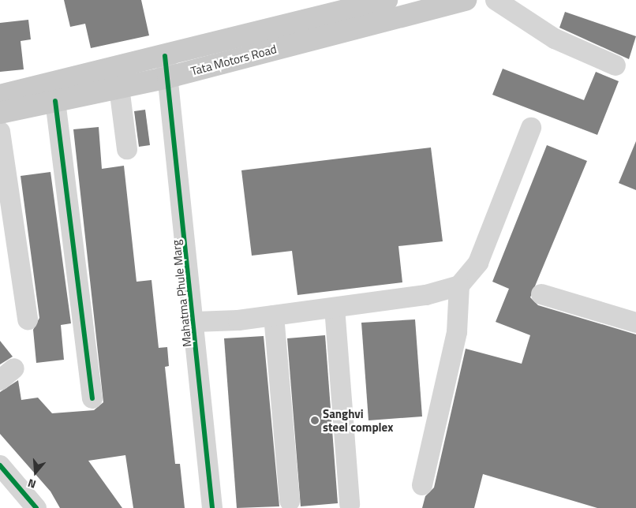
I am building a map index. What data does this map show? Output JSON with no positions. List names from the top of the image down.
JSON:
{
  "streets": {
    "main road": ["Tata Motors Road"],
    "street": ["Mahatma Phule Marg"]
  },
  "crossings": [
    ["Tata Motors Road", "Mahatma Phule Marg"]
  ],
  "places": ["Sanghvi steel complex"],
  "north": "bottom"
}
